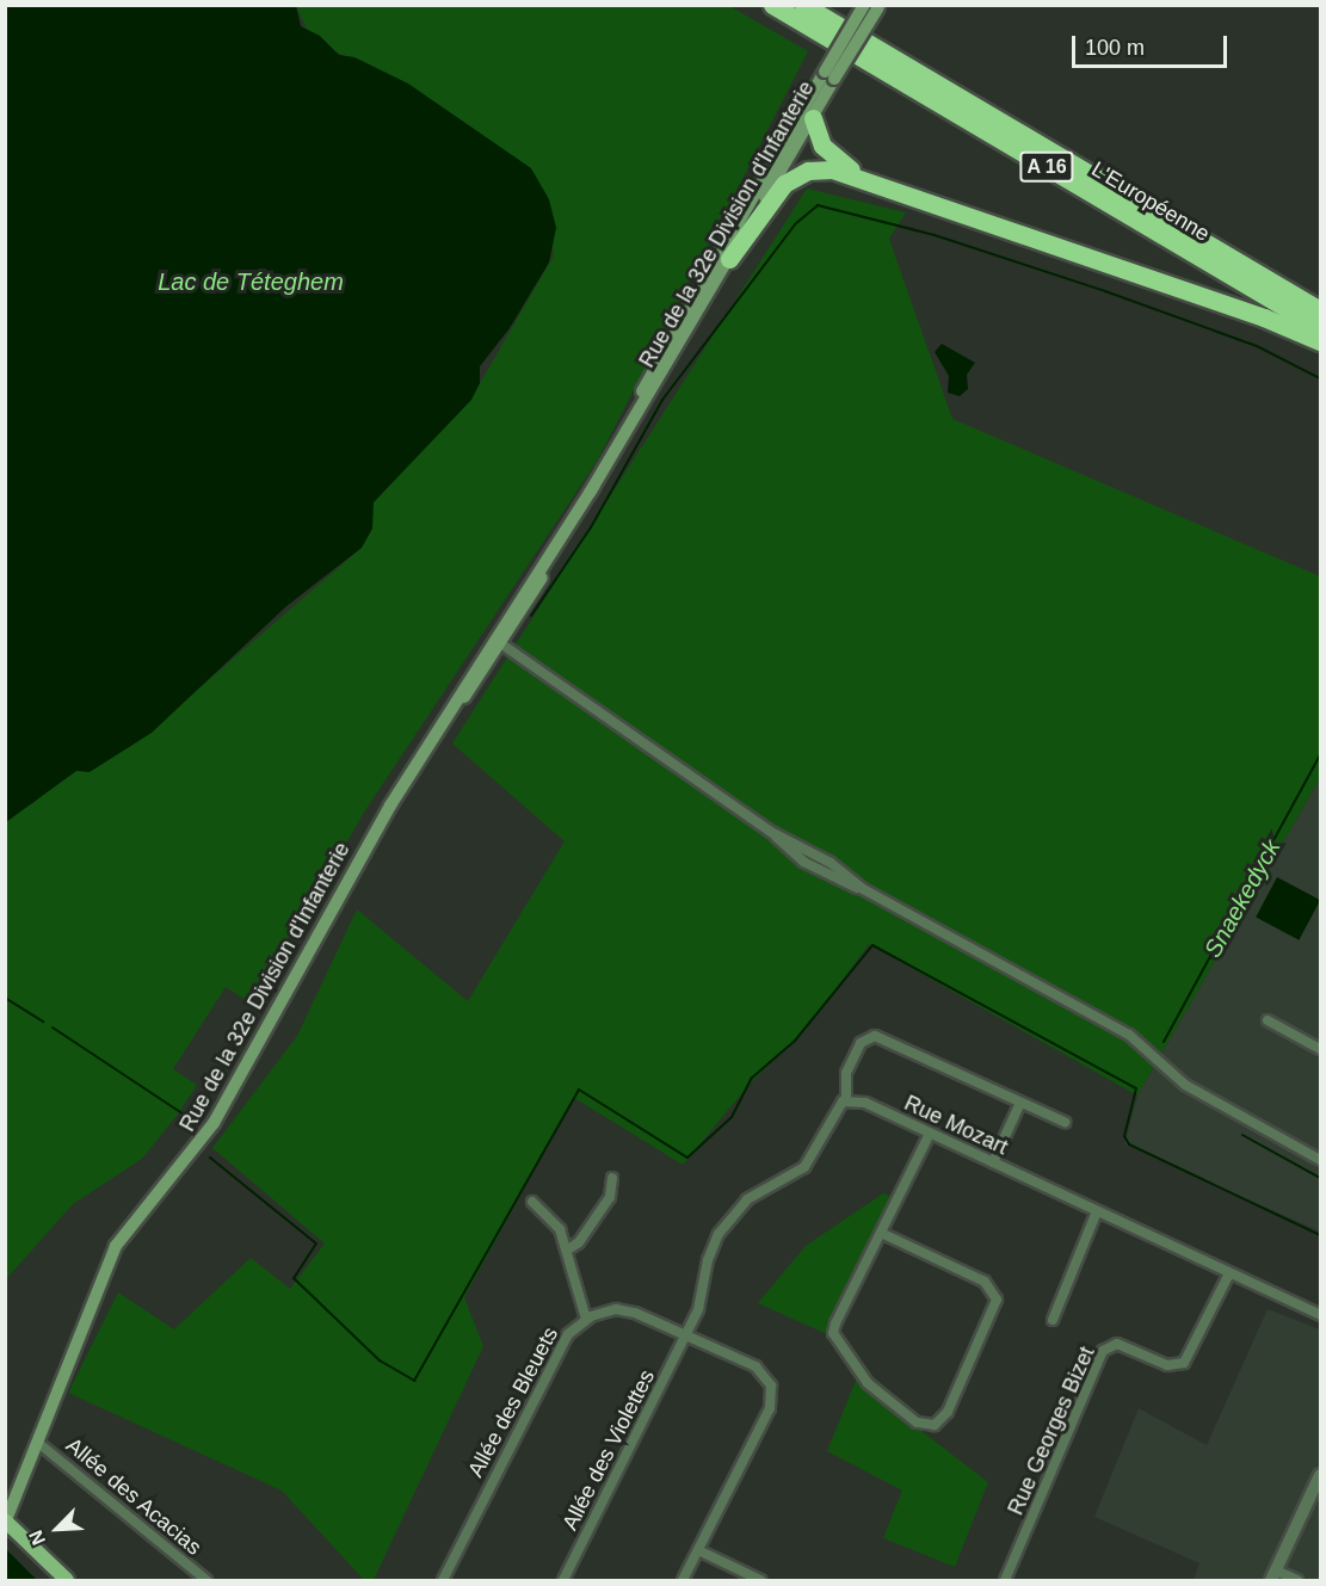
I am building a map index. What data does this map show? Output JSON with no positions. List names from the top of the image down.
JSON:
{
  "streets": {
    "highway": ["A 16", "L'Européenne"],
    "main road": ["Rue de la 32e Division d'Infanterie"],
    "street": [
      "Rue Mozart",
      "Allée des Bleuets",
      "Rue Georges Bizet",
      "Allée des Violettes",
      "Allée des Acacias"
    ]
  },
  "crossings": [
    ["Rue de la 32e Division d'Infanterie", "Allée des Acacias"],
    ["Rue Mozart", "Rue Georges Bizet"],
    ["Allée des Bleuets", "Allée des Violettes"]
  ],
  "water": ["Lac de Téteghem", "Snaekedyck"],
  "scale_bar": "100 m",
  "north": "bottom left"
}
